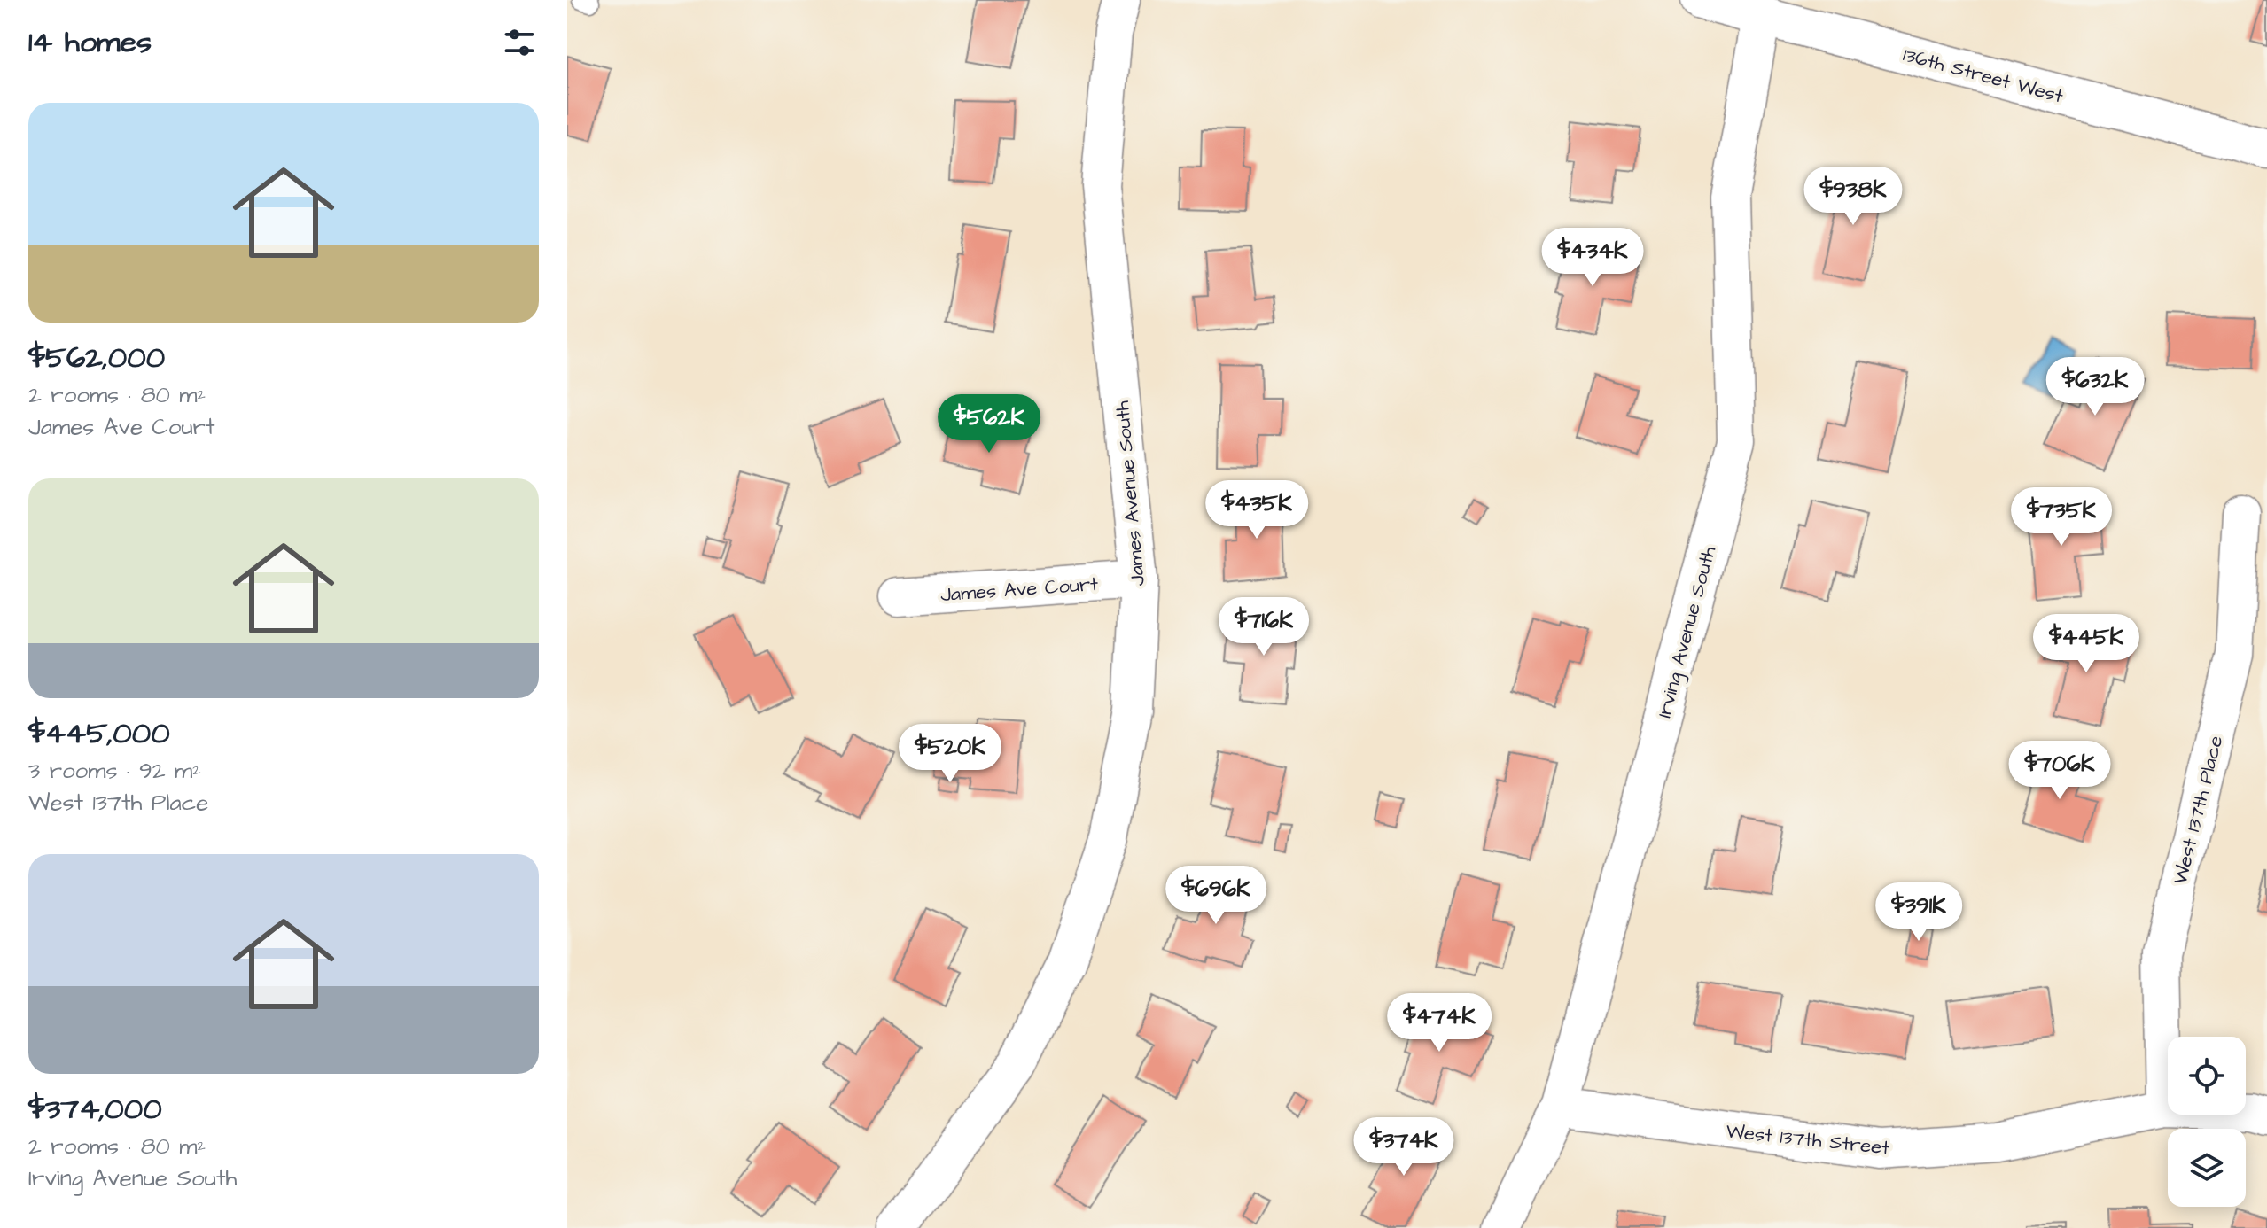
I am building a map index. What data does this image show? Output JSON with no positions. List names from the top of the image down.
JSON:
{
  "streets": {
    "street": [
      "136th Street West",
      "James Avenue South",
      "James Ave Court",
      "Irving Avenue South",
      "West 137th Place",
      "West 137th Street"
    ]
  },
  "crossings": [
    ["136th Street West", "Irving Avenue South"],
    ["James Avenue South", "James Ave Court"],
    ["Irving Avenue South", "West 137th Street"],
    ["West 137th Place", "West 137th Street"]
  ],
  "page": {
    "heading": "14 homes",
    "list": [
      {
        "name": "$562,000",
        "note": "2 rooms · 80 m² · James Ave Court"
      },
      {
        "name": "$445,000",
        "note": "3 rooms · 92 m² · West 137th Place"
      },
      {
        "name": "$374,000",
        "note": "2 rooms · 80 m² · Irving Avenue South"
      }
    ],
    "price": [
      "$938K",
      "$434K",
      "$632K",
      "$562K",
      "$435K",
      "$735K",
      "$716K",
      "$445K",
      "$520K",
      "$706K",
      "$696K",
      "$391K",
      "$474K",
      "$374K"
    ]
  }
}
